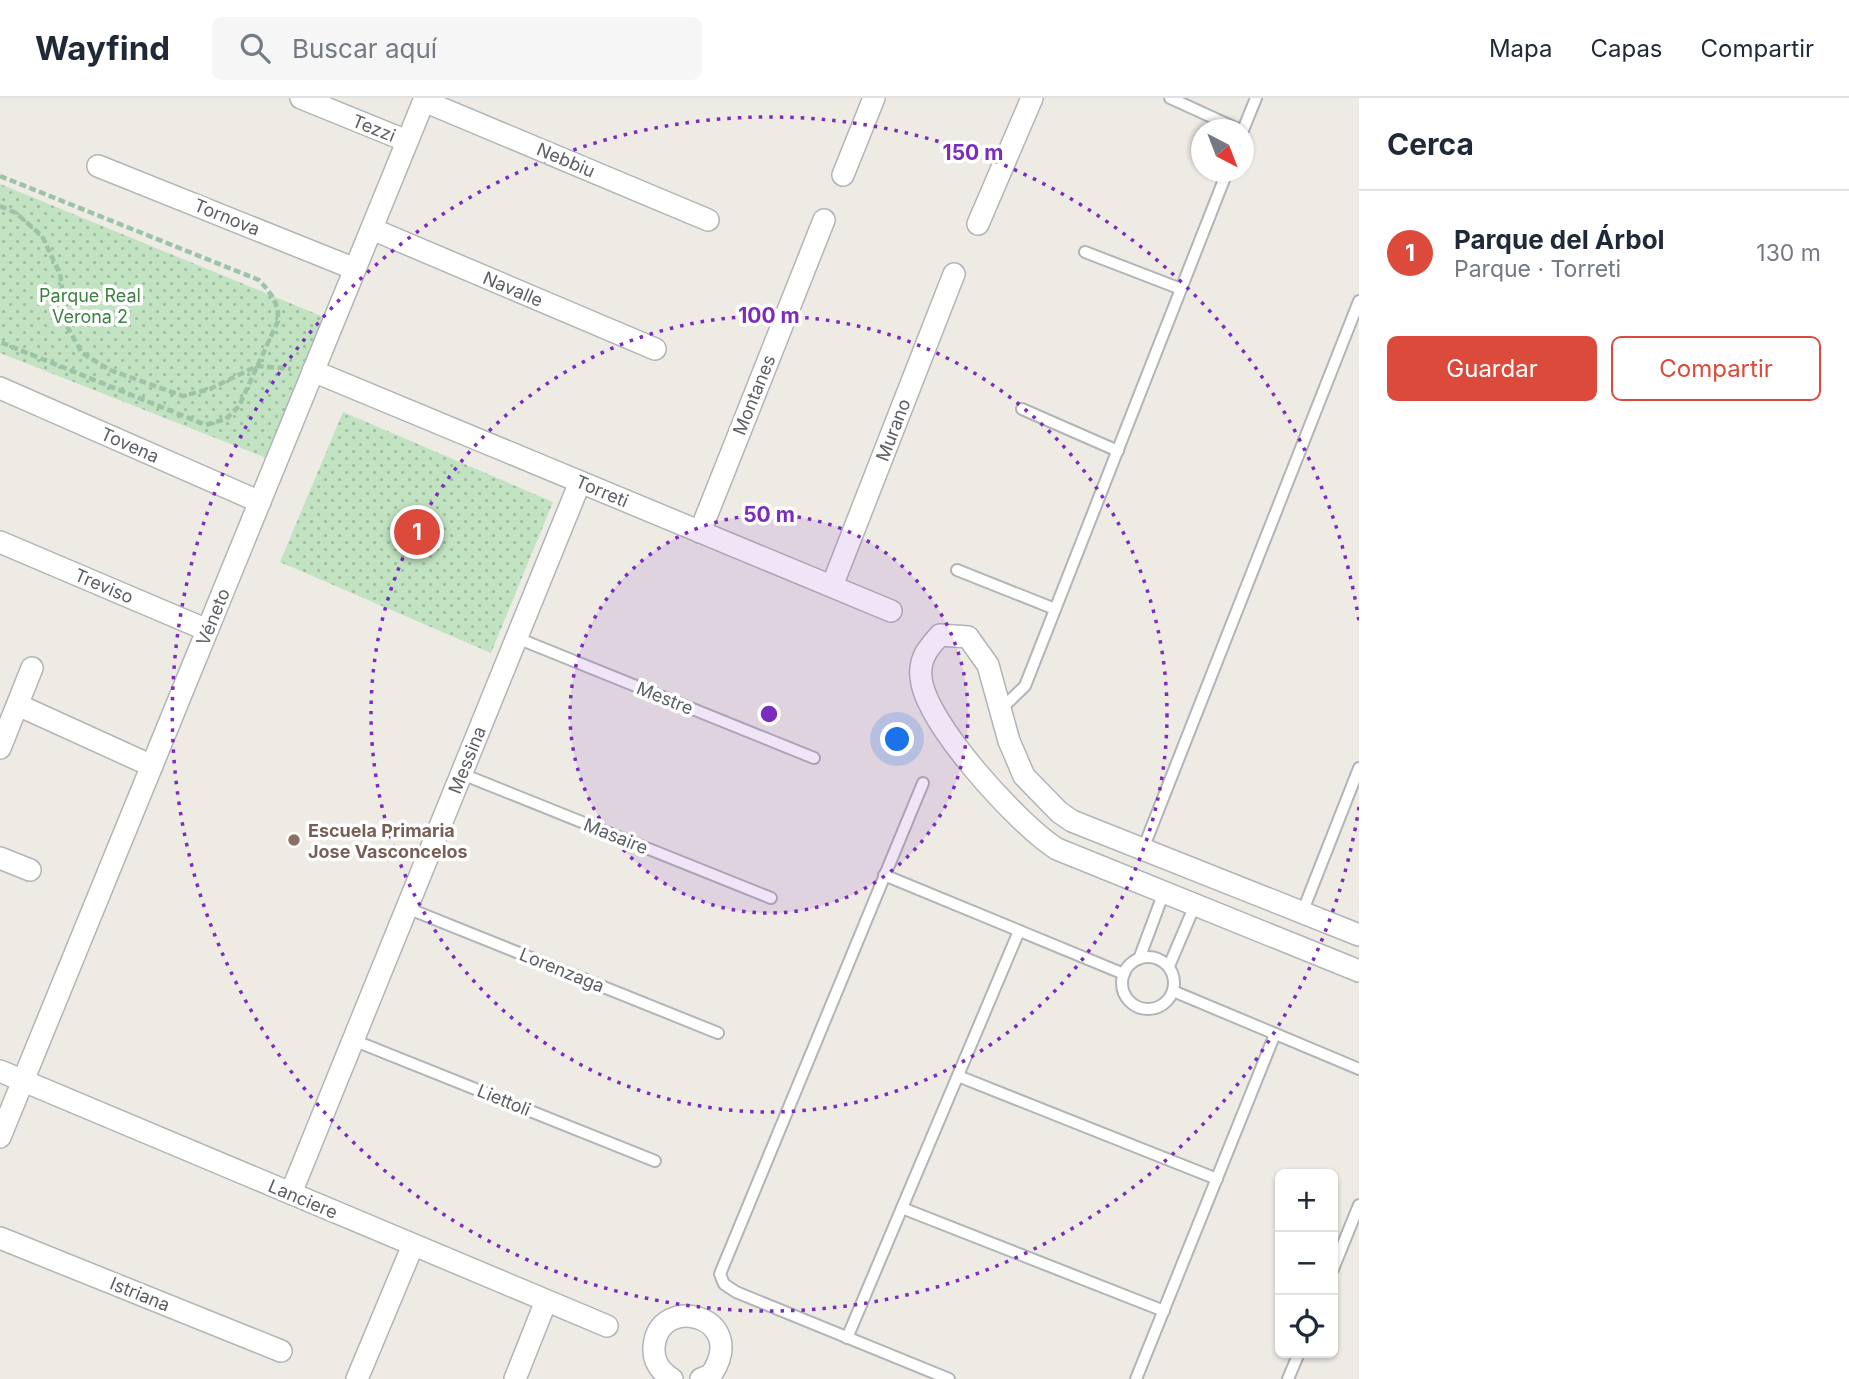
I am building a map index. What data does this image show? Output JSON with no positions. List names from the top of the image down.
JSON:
{
  "streets": {
    "street": [
      "Tezzi",
      "Nebbiu",
      "Tornova",
      "Navalle",
      "Montanes",
      "Murano",
      "Tovena",
      "Torreti",
      "Treviso",
      "Véneto",
      "Messina",
      "Lanciere",
      "Istriana"
    ],
    "lane": [
      "Mestre",
      "Masaire",
      "Lorenzaga",
      "Liettoli"
    ]
  },
  "crossings": [
    ["Tezzi", "Véneto"],
    ["Nebbiu", "Véneto"],
    ["Tornova", "Véneto"],
    ["Navalle", "Véneto"],
    ["Montanes", "Torreti"],
    ["Murano", "Torreti"],
    ["Tovena", "Véneto"],
    ["Torreti", "Véneto"],
    ["Torreti", "Messina"],
    ["Treviso", "Véneto"],
    ["Véneto", "Lanciere"],
    ["Mestre", "Messina"],
    ["Messina", "Masaire"],
    ["Messina", "Lorenzaga"],
    ["Messina", "Liettoli"],
    ["Messina", "Lanciere"]
  ],
  "parks": ["Parque Real Verona 2"],
  "places": ["Escuela Primaria Jose Vasconcelos"],
  "north": "bottom right",
  "page": {
    "header": "Wayfind",
    "search": "Buscar aquí",
    "nav": ["Mapa", "Capas", "Compartir"],
    "heading": "Cerca",
    "list": [
      {
        "mark": "1",
        "name": "Parque del Árbol",
        "note": "Parque · Torreti",
        "value": "130 m"
      }
    ],
    "buttons": ["Guardar", "Compartir"],
    "pins": "1",
    "map_buttons": ["+", "−"]
  },
  "rings": ["150 m", "100 m", "50 m"]
}
